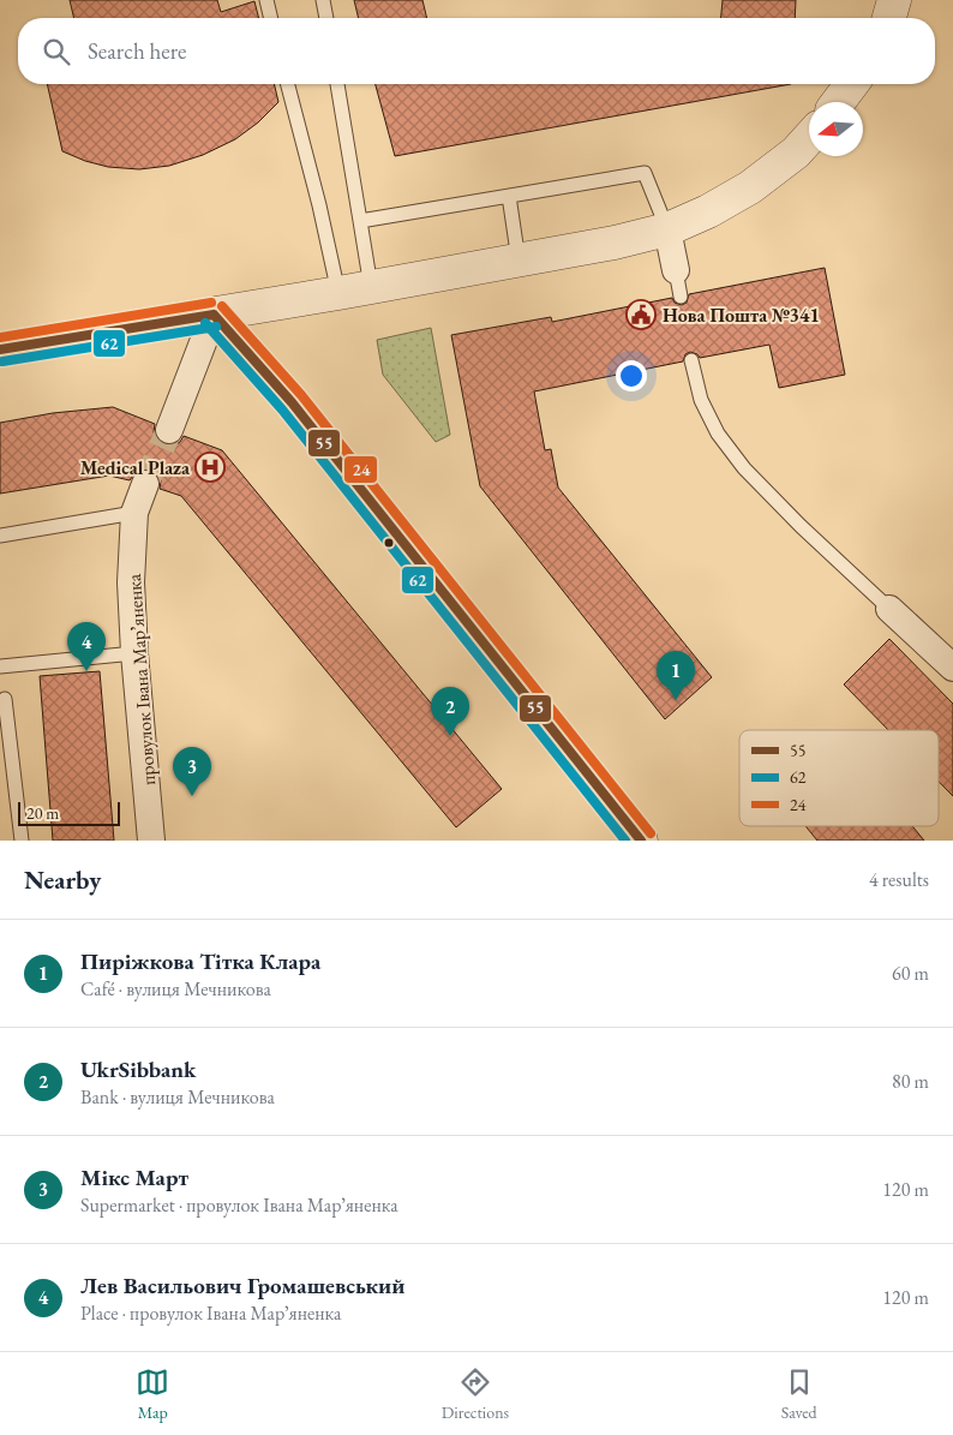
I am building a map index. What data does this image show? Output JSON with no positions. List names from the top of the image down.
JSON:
{
  "streets": {
    "street": ["провулок Івана Марʼяненка"]
  },
  "places": {
    "public building": ["Нова Пошта №341"],
    "hospital": ["Medical Plaza"]
  },
  "lines": ["transit line 24", "transit line 55", "transit line 62"],
  "legend": ["55", "62", "24"],
  "scale_bar": "20 m",
  "north": "left",
  "page": {
    "search": "Search here",
    "pins": [
      "4",
      "1",
      "2",
      "3"
    ],
    "scale": "20 m",
    "heading": ["Nearby", "4 results"],
    "list": [
      {
        "mark": "1",
        "name": "Пиріжкова Тітка Клара",
        "note": "Café · вулиця Мечникова",
        "value": "60 m"
      },
      {
        "mark": "2",
        "name": "UkrSibbank",
        "note": "Bank · вулиця Мечникова",
        "value": "80 m"
      },
      {
        "mark": "3",
        "name": "Мікс Март",
        "note": "Supermarket · провулок Івана Марʼяненка",
        "value": "120 m"
      },
      {
        "mark": "4",
        "name": "Лев Васильович Громашевський",
        "note": "Place · провулок Івана Марʼяненка",
        "value": "120 m"
      }
    ],
    "nav": ["Map", "Directions", "Saved"]
  }
}
